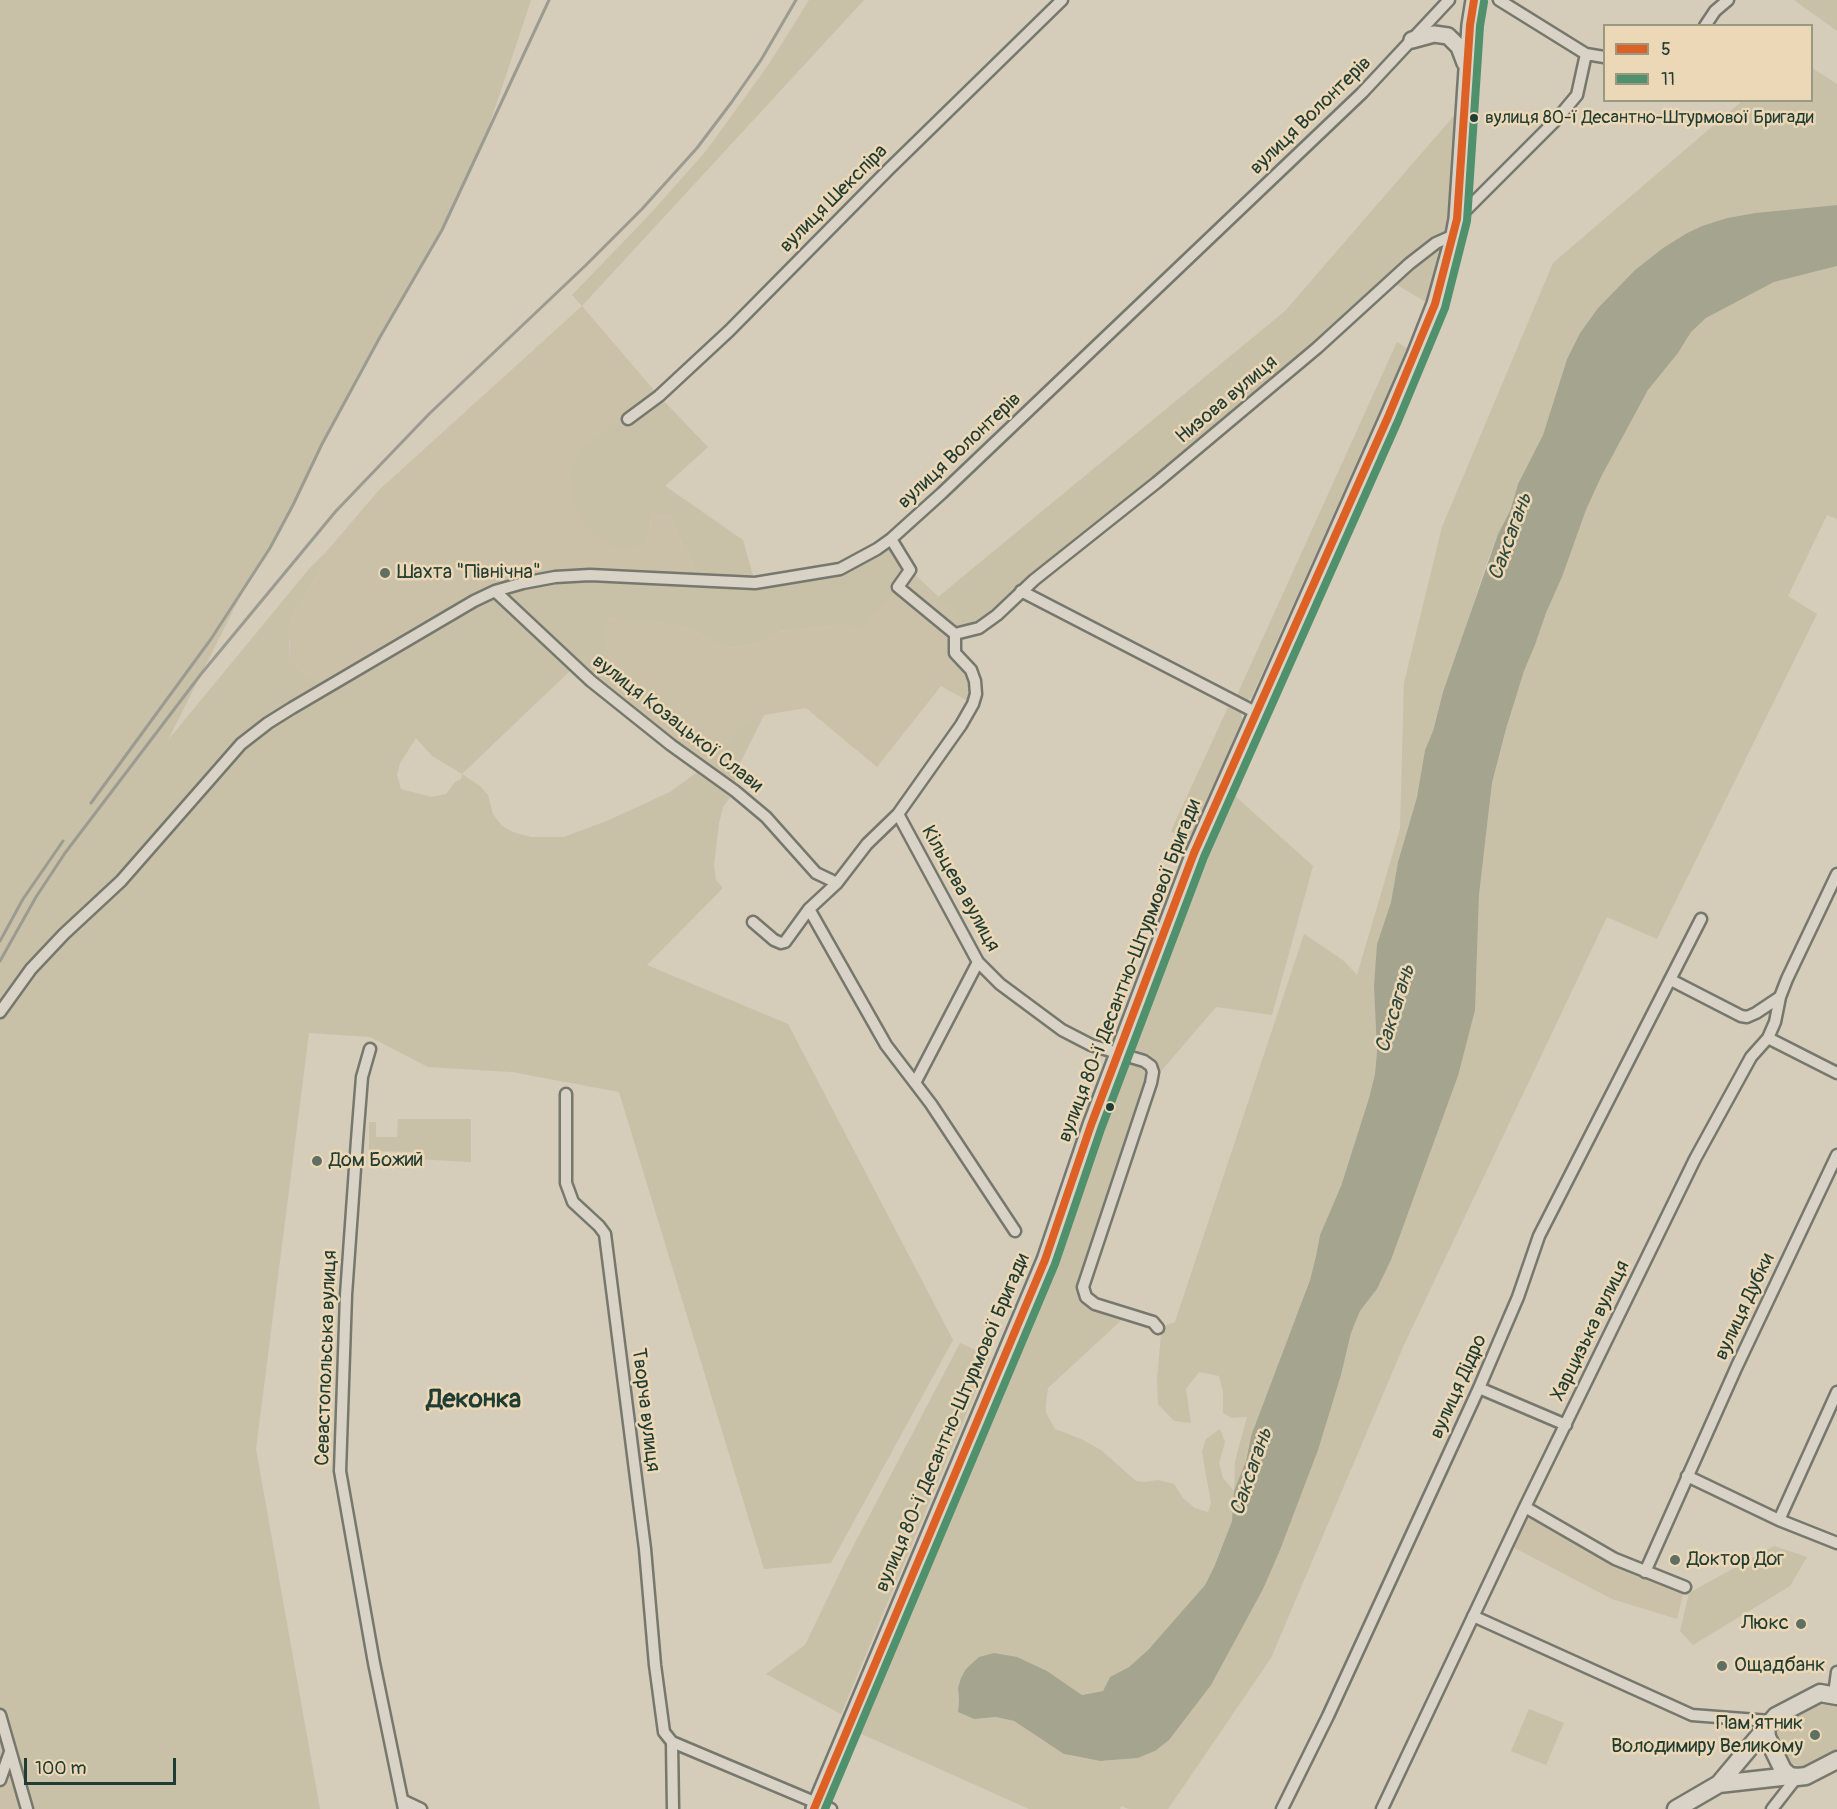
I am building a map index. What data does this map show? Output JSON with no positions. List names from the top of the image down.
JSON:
{
  "streets": {
    "street": [
      "вулиця Волонтерів",
      "вулиця Шекспіра",
      "Низова вулиця",
      "вулиця Козацької Слави",
      "Кільцева вулиця",
      "вулиця 80-ї Десантно-Штурмової Бригади",
      "вулиця Дубки",
      "Харцизька вулиця",
      "Севастопольська вулиця",
      "вулиця Дідро",
      "Творча вулиця"
    ]
  },
  "crossings": [
    ["вулиця Волонтерів", "вулиця Козацької Слави"],
    ["Низова вулиця", "вулиця 80-ї Десантно-Штурмової Бригади"],
    ["Кільцева вулиця", "вулиця 80-ї Десантно-Штурмової Бригади"]
  ],
  "districts": ["Деконка"],
  "water": ["Саксагань"],
  "places": [
    "вулиця 80-ї Десантно-Штурмової Бригади",
    "Шахта \"Північна\"",
    "Дом Божий",
    "Доктор Дог",
    "Люкс",
    "Ощадбанк",
    "Пам'ятник Володимиру Великому"
  ],
  "lines": ["transit line 5", "transit line 11"],
  "legend": ["5", "11"],
  "scale_bar": "100 m"
}
